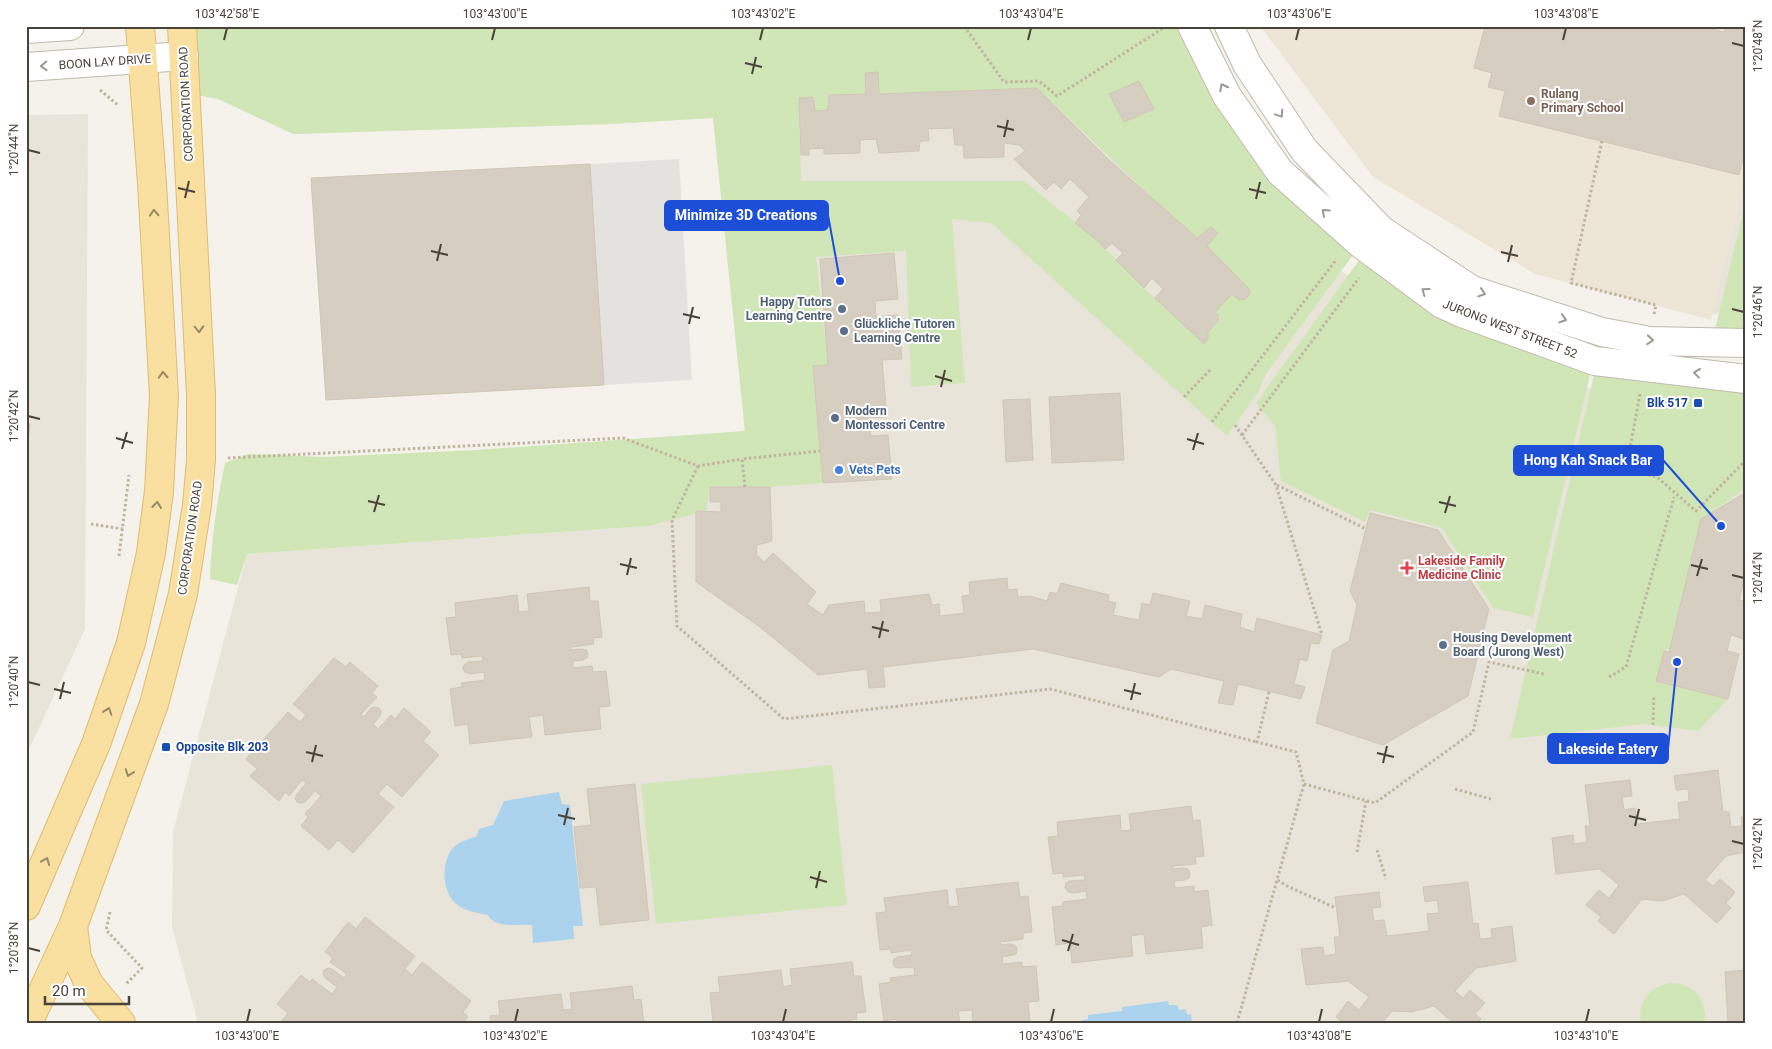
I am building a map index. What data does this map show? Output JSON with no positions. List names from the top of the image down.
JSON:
{
  "streets": {
    "main road": ["CORPORATION ROAD"],
    "street": ["BOON LAY DRIVE", "JURONG WEST STREET 52"]
  },
  "crossings": [
    ["BOON LAY DRIVE", "CORPORATION ROAD"]
  ],
  "places": {
    "other": [
      "Rulang Primary School",
      "Minimize 3D Creations",
      "Happy Tutors Learning Centre",
      "Glückliche Tutoren Learning Centre",
      "Modern Montessori Centre",
      "Vets Pets",
      "Hong Kah Snack Bar",
      "Housing Development Board (Jurong West)",
      "Lakeside Eatery"
    ],
    "transit": ["Blk 517", "Opposite Blk 203"],
    "health": ["Lakeside Family Medicine Clinic"]
  },
  "scale_bar": "20 m",
  "coordinates": [
    "103°42'58\"E",
    "103°43'00\"E",
    "103°43'02\"E",
    "103°43'04\"E",
    "103°43'06\"E",
    "103°43'08\"E",
    "1°20'48\"N",
    "1°20'44\"N",
    "1°20'46\"N",
    "1°20'42\"N",
    "1°20'40\"N",
    "1°20'38\"N",
    "103°43'10\"E"
  ]
}
